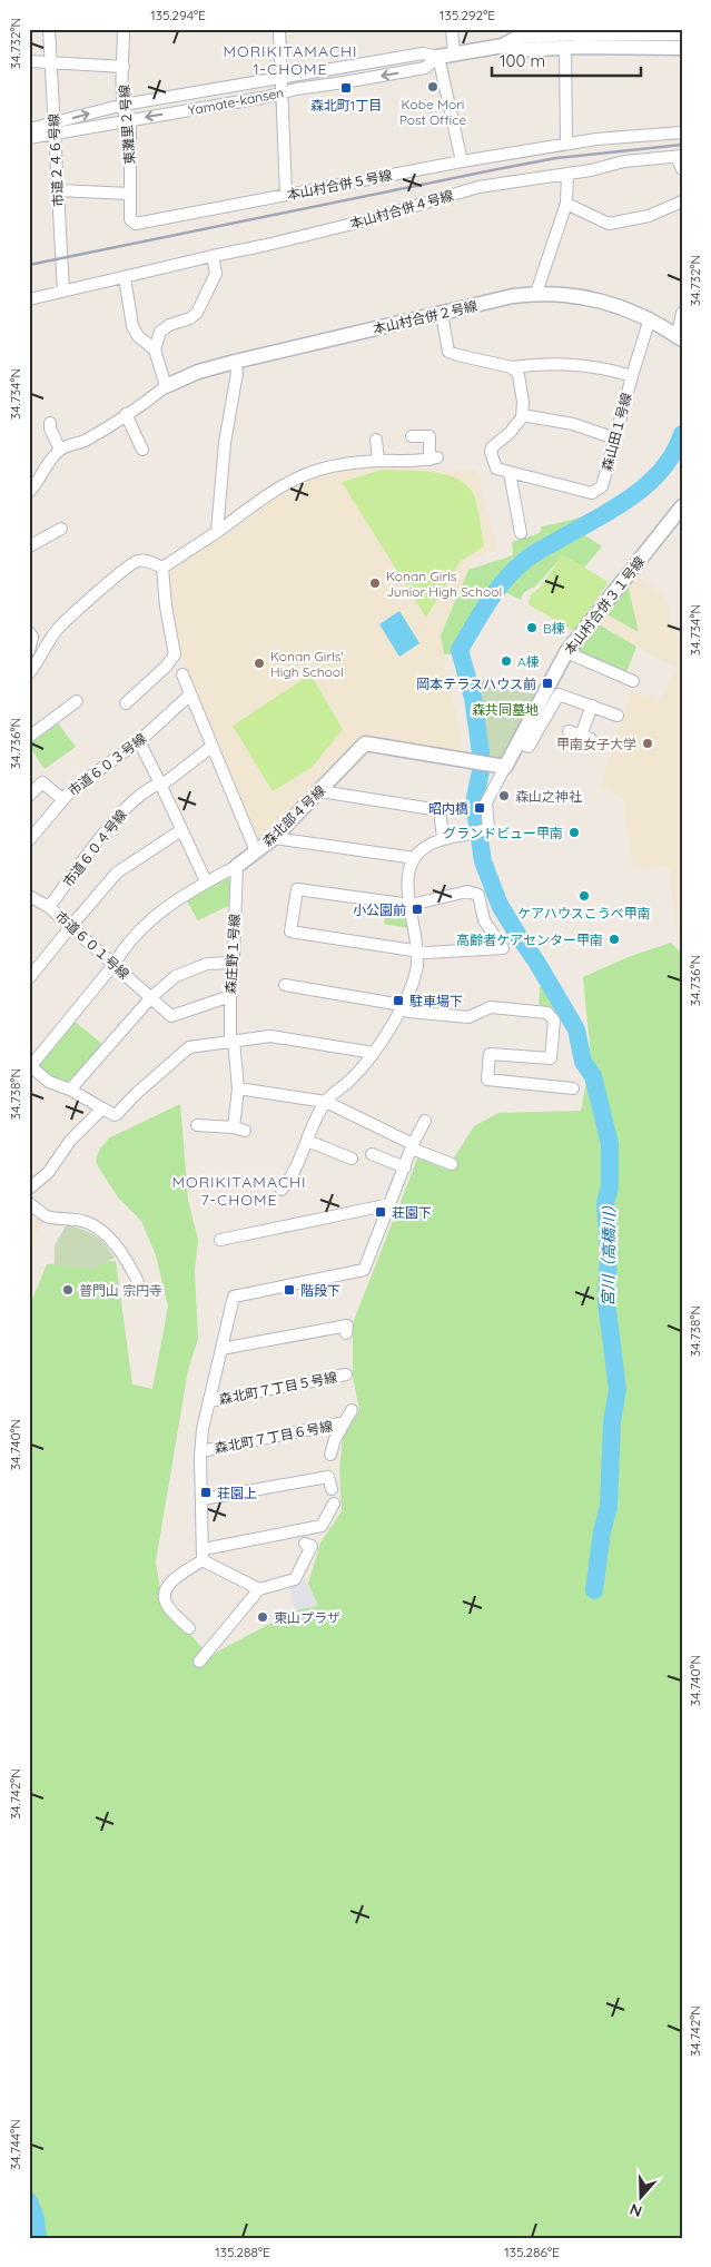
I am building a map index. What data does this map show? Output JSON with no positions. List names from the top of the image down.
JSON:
{
  "streets": {
    "street": [
      "Yamate-kansen",
      "東灘里２号線",
      "市道２４６号線",
      "本山村合併５号線",
      "本山村合併４号線",
      "本山村合併２号線",
      "森山田１号線",
      "本山村合併３１号線",
      "市道６０３号線",
      "森北部４号線",
      "市道６０４号線",
      "市道６０１号線",
      "森庄野１号線",
      "森北町７丁目５号線",
      "森北町７丁目６号線"
    ]
  },
  "crossings": [
    ["Yamate-kansen", "東灘里２号線"],
    ["Yamate-kansen", "市道２４６号線"],
    ["東灘里２号線", "本山村合併５号線"],
    ["市道２４６号線", "本山村合併４号線"],
    ["本山村合併２号線", "森山田１号線"],
    ["本山村合併３１号線", "森北部４号線"],
    ["市道６０３号線", "森北部４号線"],
    ["森北部４号線", "市道６０４号線"],
    ["市道６０４号線", "市道６０１号線"],
    ["市道６０１号線", "森庄野１号線"]
  ],
  "districts": ["MORIKITAMACHI 1-CHOME", "MORIKITAMACHI 7-CHOME"],
  "water": ["宮川（高橋川）"],
  "parks": ["森共同墓地"],
  "places": {
    "other": [
      "Kobe Mori Post Office",
      "Konan Girls Junior High School",
      "B棟",
      "A棟",
      "Konan Girls' High School",
      "甲南女子大学",
      "森山之神社",
      "グランドビュー甲南",
      "ケアハウスこうべ甲南",
      "高齢者ケアセンター甲南",
      "普門山 宗円寺",
      "東山プラザ"
    ],
    "transit": [
      "森北町1丁目",
      "岡本テラスハウス前",
      "昭内橋",
      "小公園前",
      "駐車場下",
      "荘園下",
      "階段下",
      "荘園上"
    ]
  },
  "scale_bar": "100 m",
  "north": "bottom",
  "coordinates": [
    "135.294°E",
    "135.292°E",
    "34.732°N",
    "34.734°N",
    "34.736°N",
    "34.738°N",
    "34.740°N",
    "34.742°N",
    "34.744°N",
    "135.288°E",
    "135.286°E"
  ]
}
